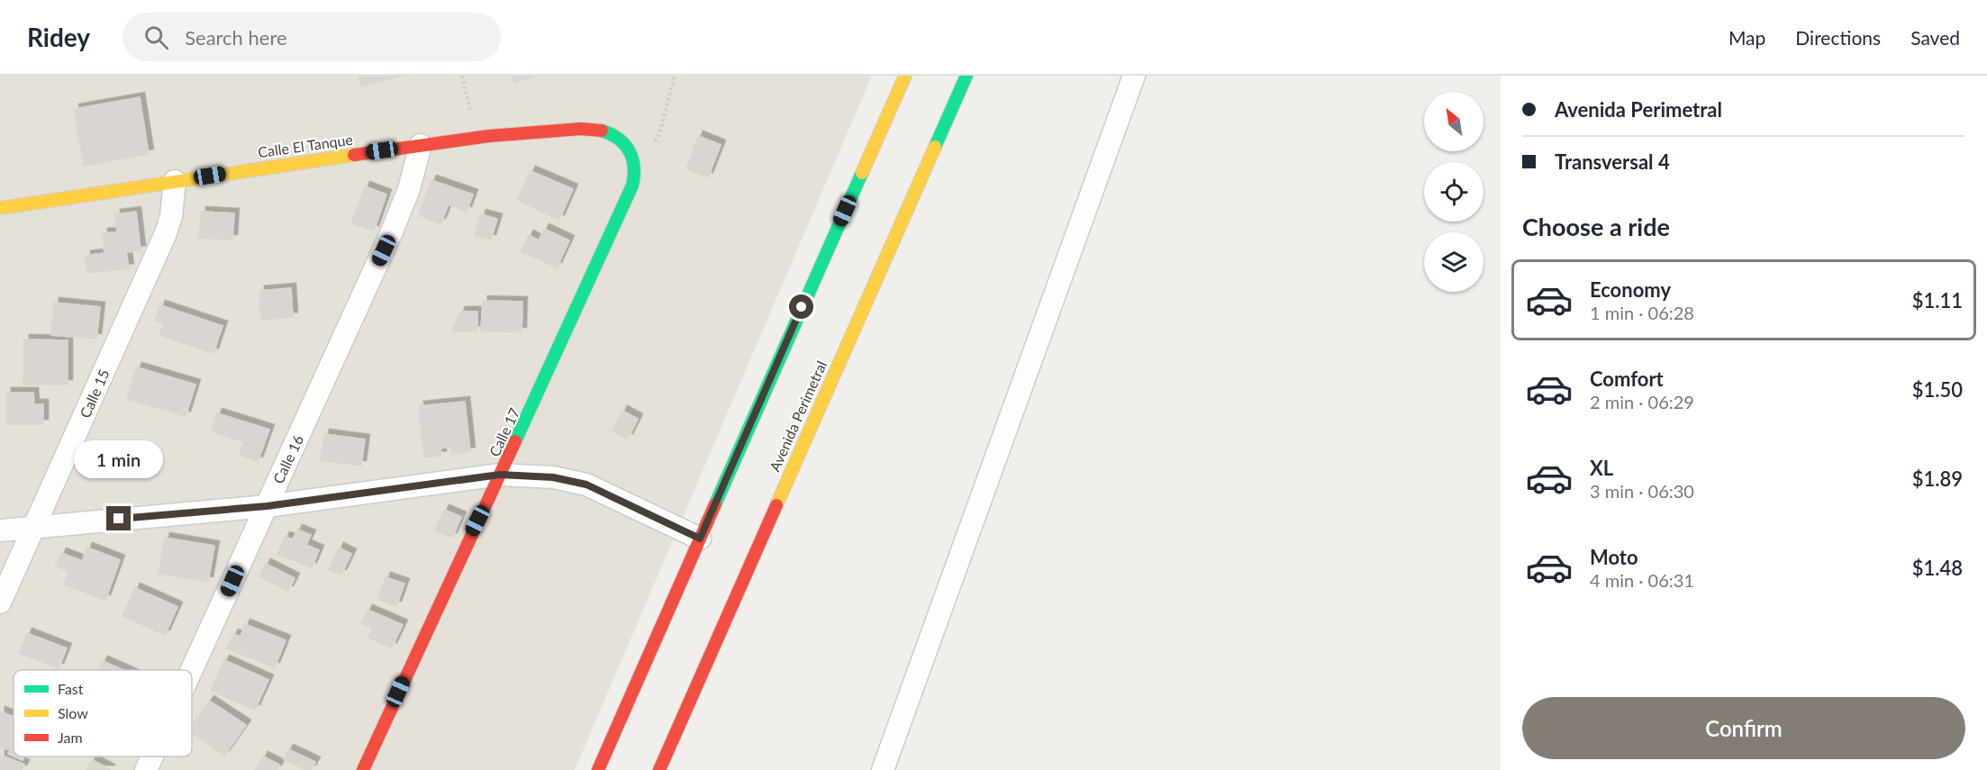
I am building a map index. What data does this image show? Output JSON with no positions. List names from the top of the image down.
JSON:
{
  "streets": {
    "main road": ["Calle El Tanque", "Avenida Perimetral", "Calle 17"],
    "street": ["Calle 15", "Calle 16"]
  },
  "crossings": [
    ["Calle El Tanque", "Calle 15"],
    ["Calle El Tanque", "Calle 17"],
    ["Calle El Tanque", "Calle 16"]
  ],
  "legend": ["Fast", "Slow", "Jam"],
  "north": "top left",
  "page": {
    "header": "Ridey",
    "search": "Search here",
    "nav": ["Map", "Directions", "Saved"],
    "banner": ["Avenida Perimetral", "Transversal 4"],
    "heading": "Choose a ride",
    "list": [
      {
        "name": "Economy",
        "note": "1 min · 06:28",
        "value": "$1.11"
      },
      {
        "name": "Comfort",
        "note": "2 min · 06:29",
        "value": "$1.50"
      },
      {
        "name": "XL",
        "note": "3 min · 06:30",
        "value": "$1.89"
      },
      {
        "name": "Moto",
        "note": "4 min · 06:31",
        "value": "$1.48"
      }
    ],
    "bubble": "1 min",
    "buttons": "Confirm"
  }
}
